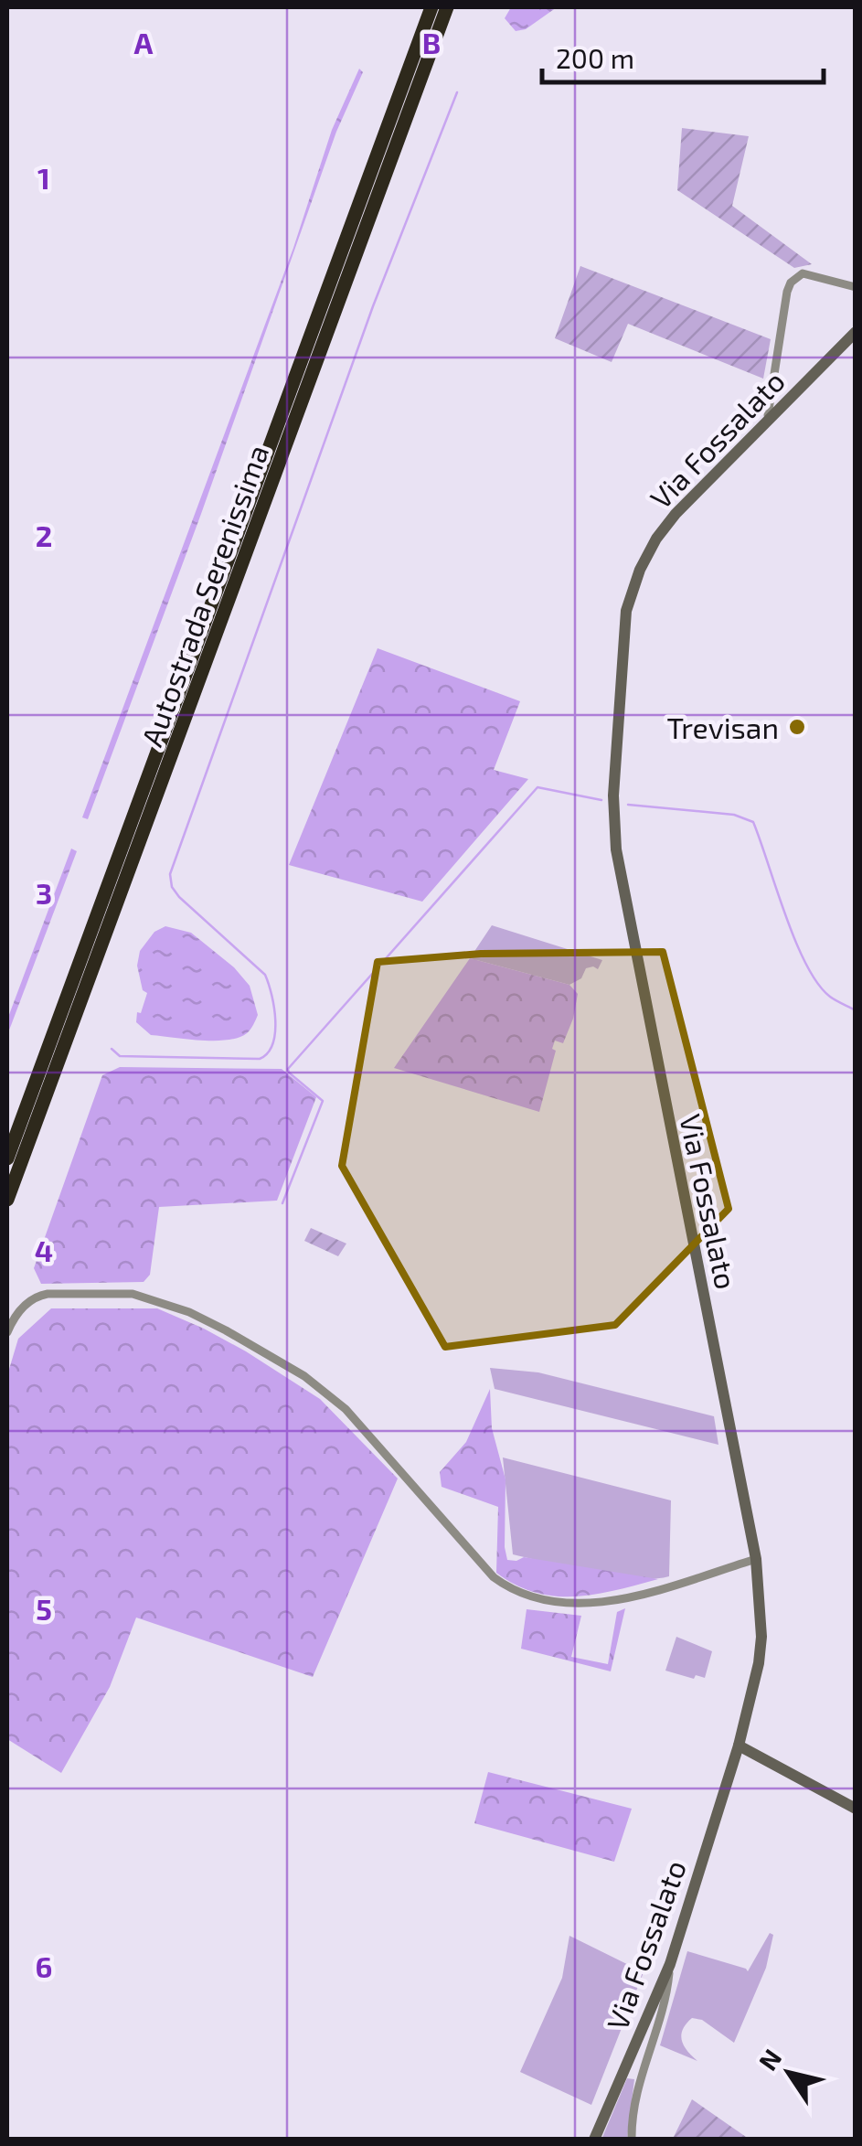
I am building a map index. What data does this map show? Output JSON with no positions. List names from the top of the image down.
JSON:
{
  "streets": {
    "highway": ["Autostrada Serenissima"],
    "street": ["Via Fossalato"]
  },
  "places": ["Trevisan"],
  "scale_bar": "200 m",
  "north": "top left",
  "grid": {
    "columns": ["A", "B"],
    "rows": [
      "1",
      "2",
      "3",
      "4",
      "5",
      "6"
    ]
  }
}
